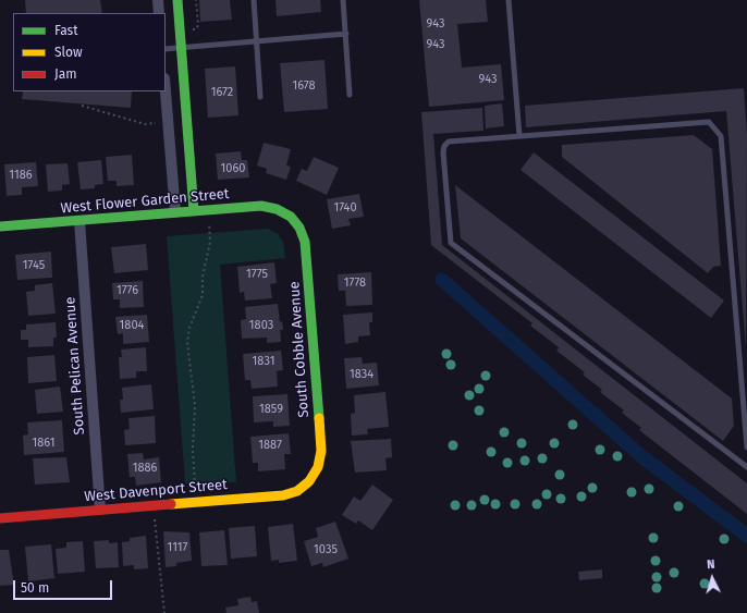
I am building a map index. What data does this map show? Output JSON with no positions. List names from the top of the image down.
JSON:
{
  "streets": {
    "street": [
      "West Flower Garden Street",
      "South Cobble Avenue",
      "South Pelican Avenue",
      "West Davenport Street"
    ]
  },
  "crossings": [
    ["West Flower Garden Street", "South Cobble Avenue"],
    ["West Flower Garden Street", "South Pelican Avenue"],
    ["South Cobble Avenue", "West Davenport Street"],
    ["South Pelican Avenue", "West Davenport Street"]
  ],
  "house_numbers": [
    "943",
    "943",
    "943",
    "1678",
    "1672",
    "1060",
    "1186",
    "1740",
    "1745",
    "1775",
    "1778",
    "1776",
    "1804",
    "1803",
    "1831",
    "1834",
    "1859",
    "1861",
    "1887",
    "1886",
    "1117",
    "1035"
  ],
  "legend": ["Fast", "Slow", "Jam"],
  "scale_bar": "50 m",
  "north": "top"
}
